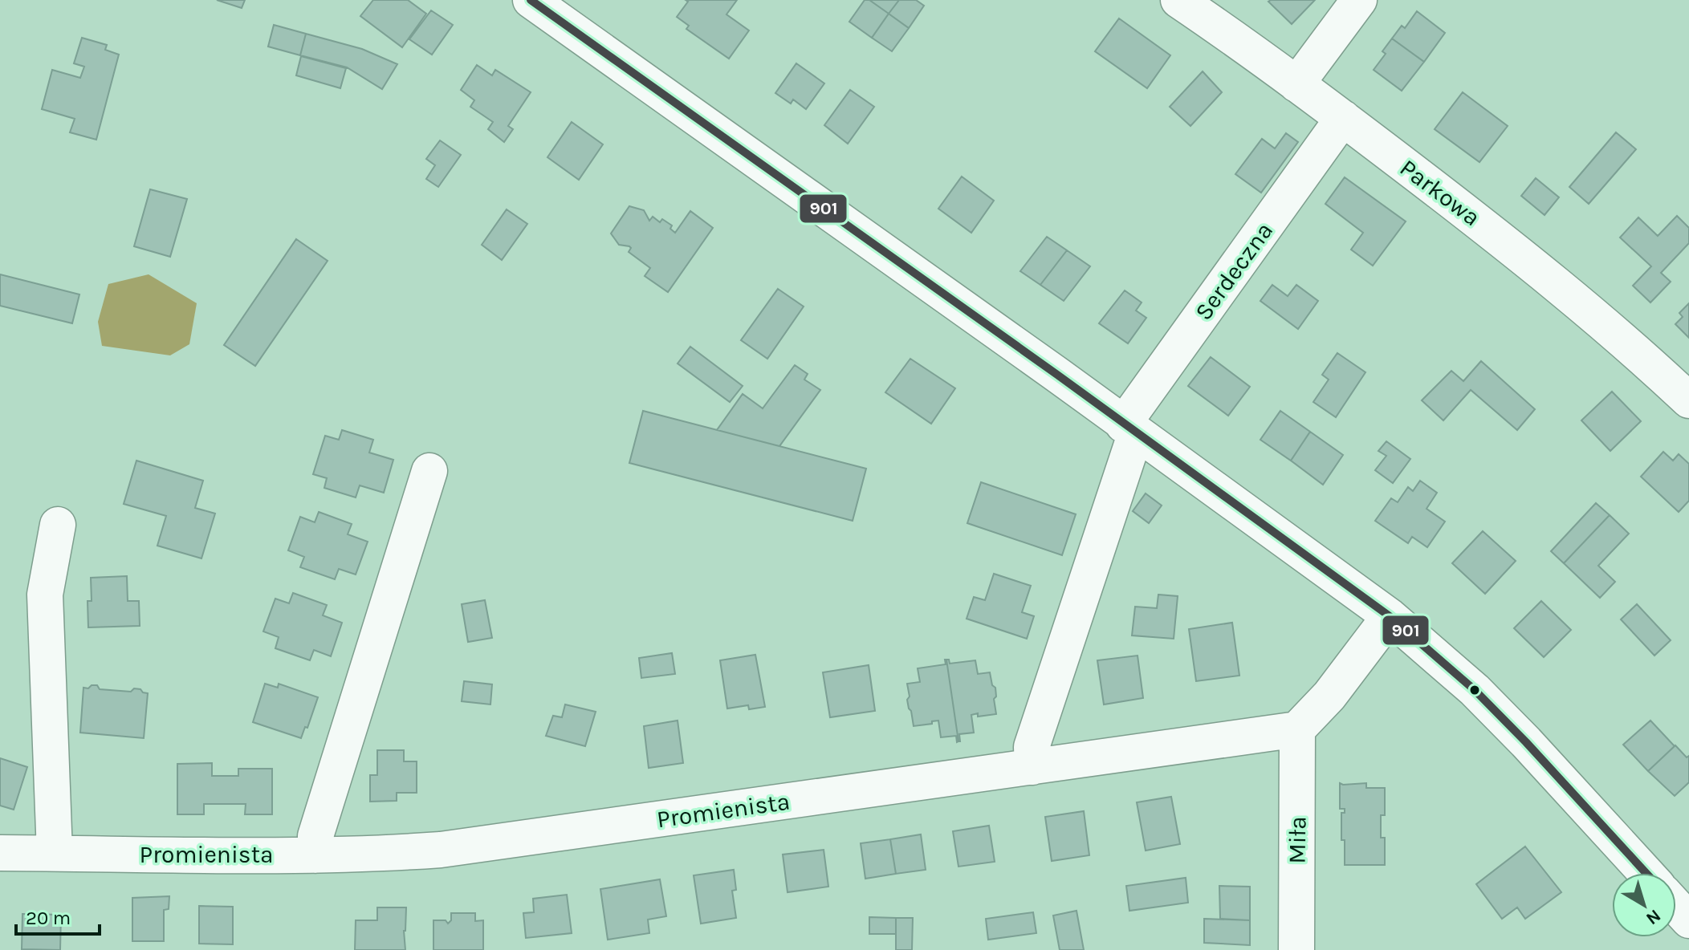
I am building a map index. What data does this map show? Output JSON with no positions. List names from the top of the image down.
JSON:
{
  "streets": {
    "street": [
      "Parkowa",
      "Serdeczna",
      "Promienista",
      "Miła"
    ]
  },
  "crossings": [
    ["Parkowa", "Serdeczna"],
    ["Serdeczna", "Promienista"],
    ["Promienista", "Miła"]
  ],
  "lines": ["transit line 901"],
  "scale_bar": "20 m",
  "north": "bottom right"
}
